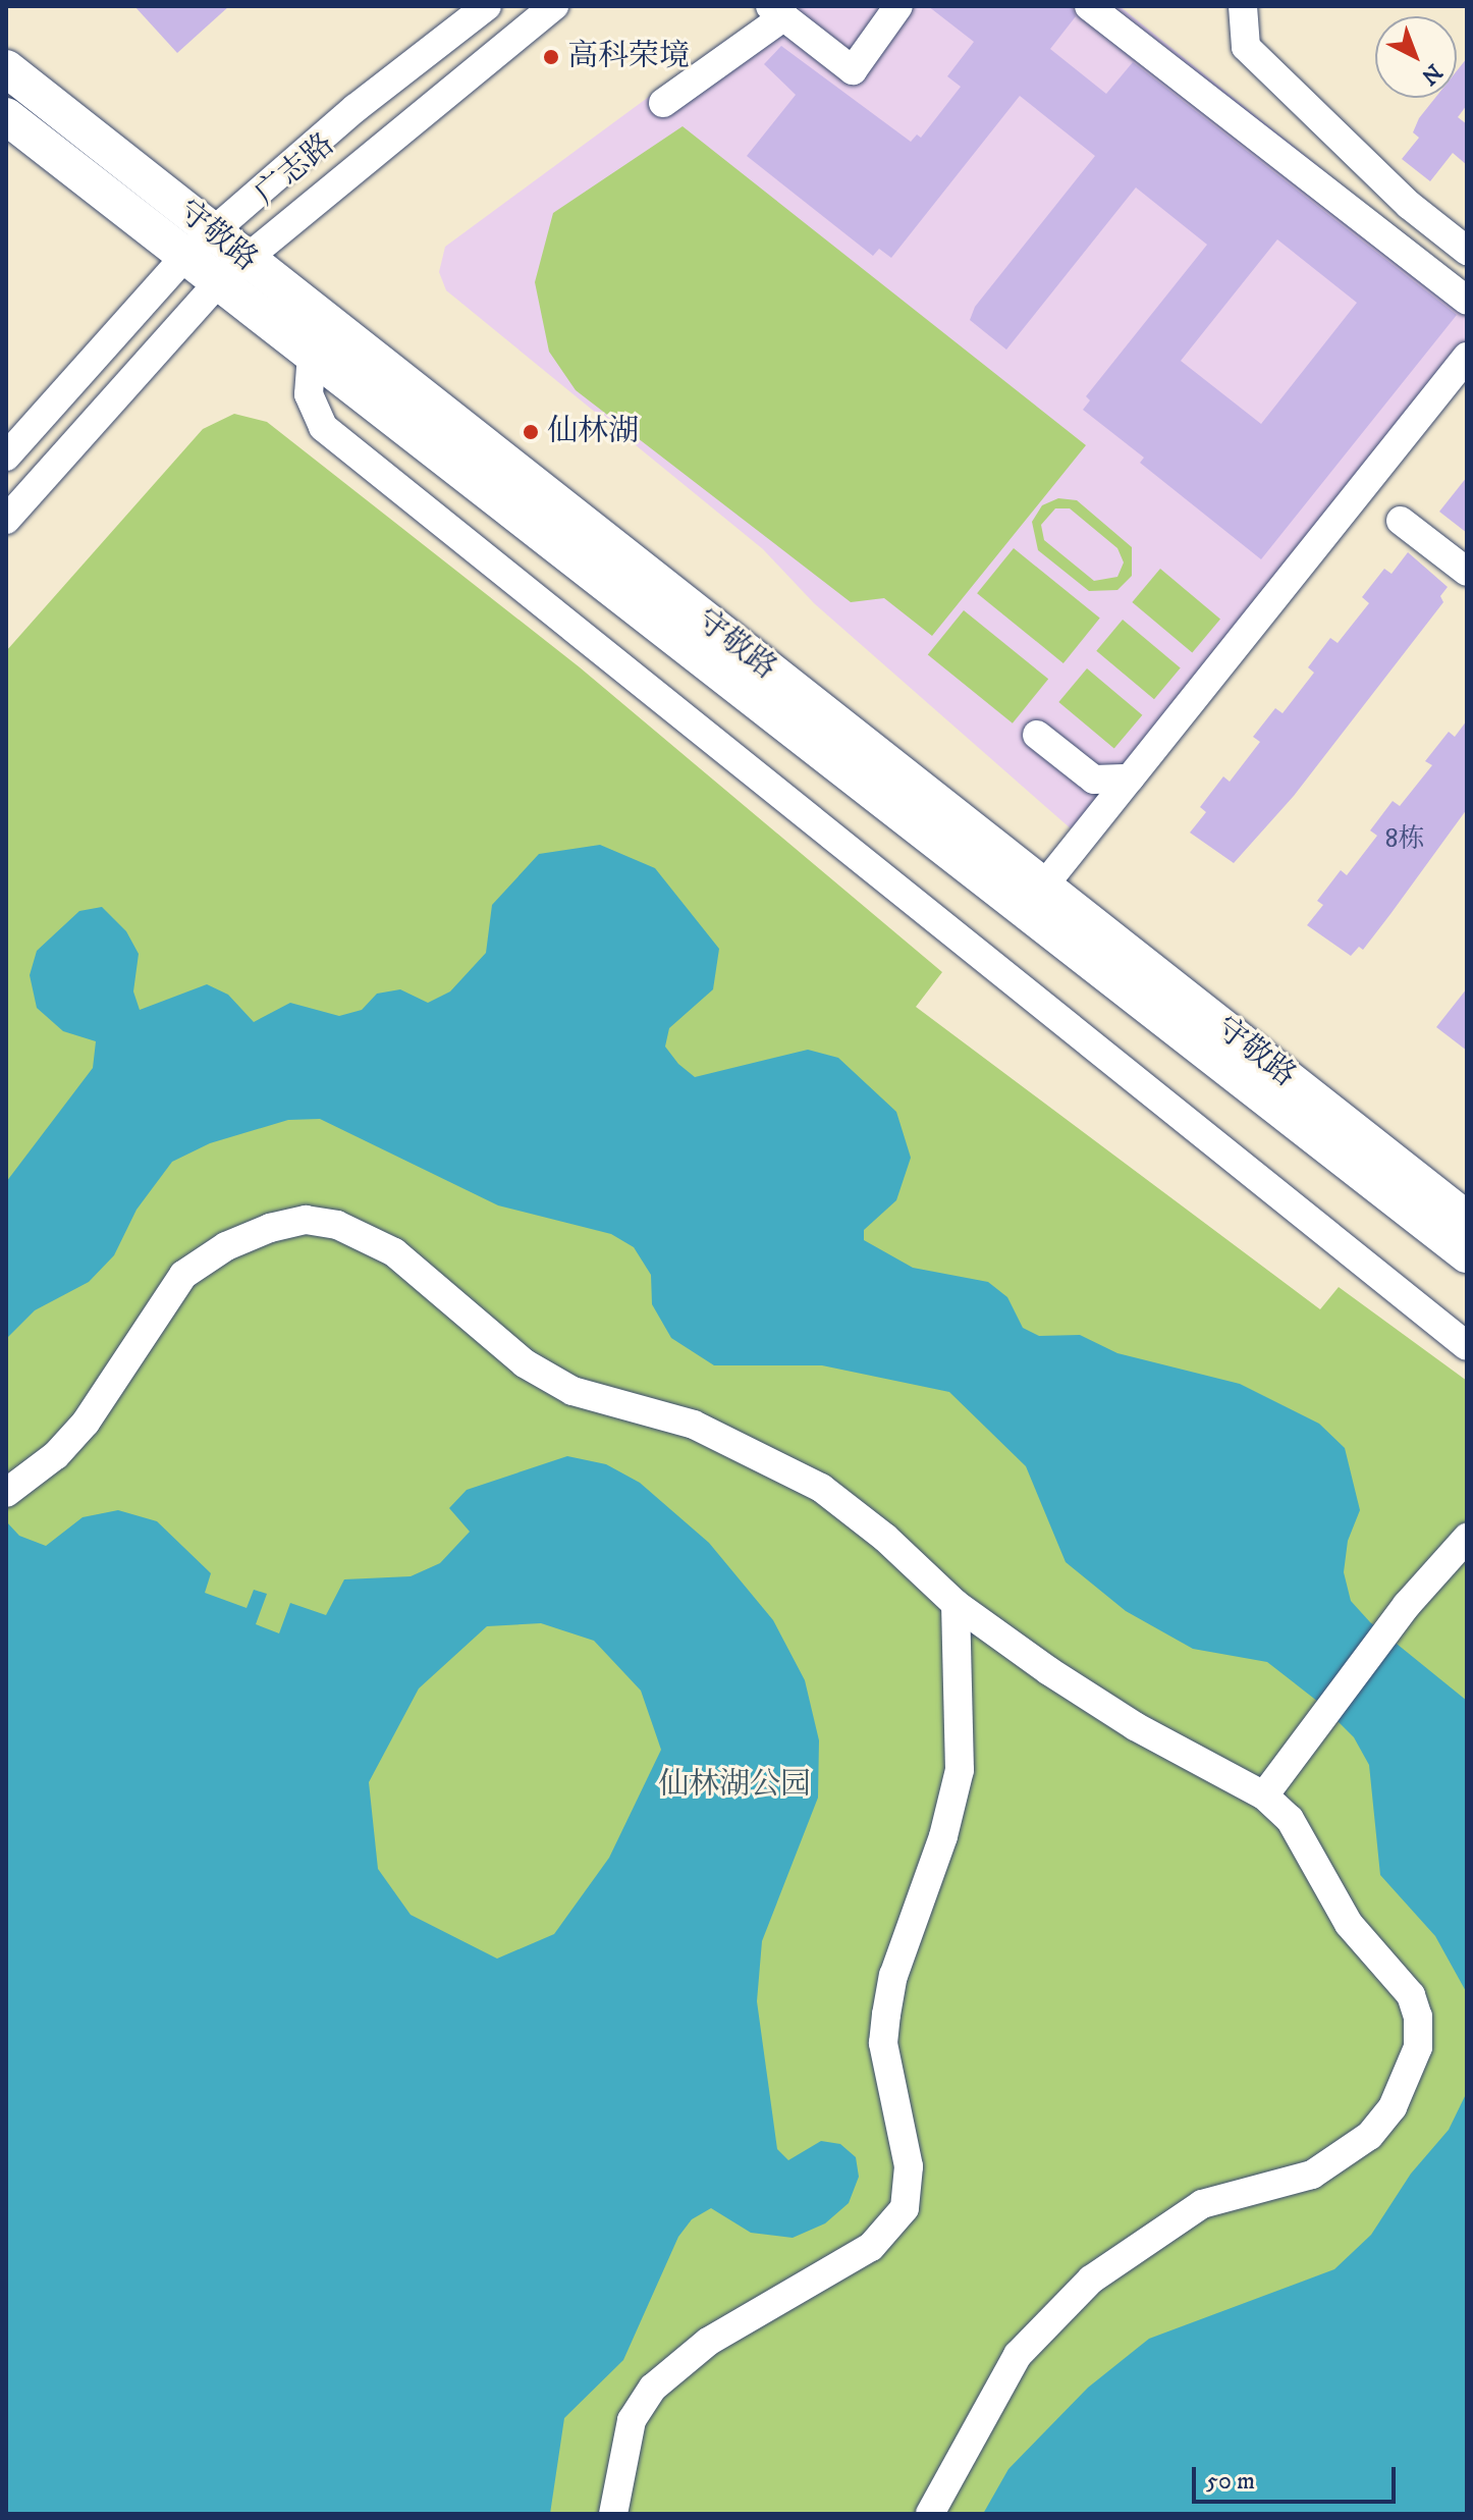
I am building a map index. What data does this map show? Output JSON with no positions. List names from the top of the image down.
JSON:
{
  "streets": {
    "main road": ["守敬路"],
    "street": ["广志路"]
  },
  "crossings": [
    ["广志路", "守敬路"]
  ],
  "parks": ["仙林湖公园"],
  "places": ["高科荣境", "仙林湖"],
  "house_numbers": ["8栋"],
  "scale_bar": "50 m",
  "north": "bottom right"
}
